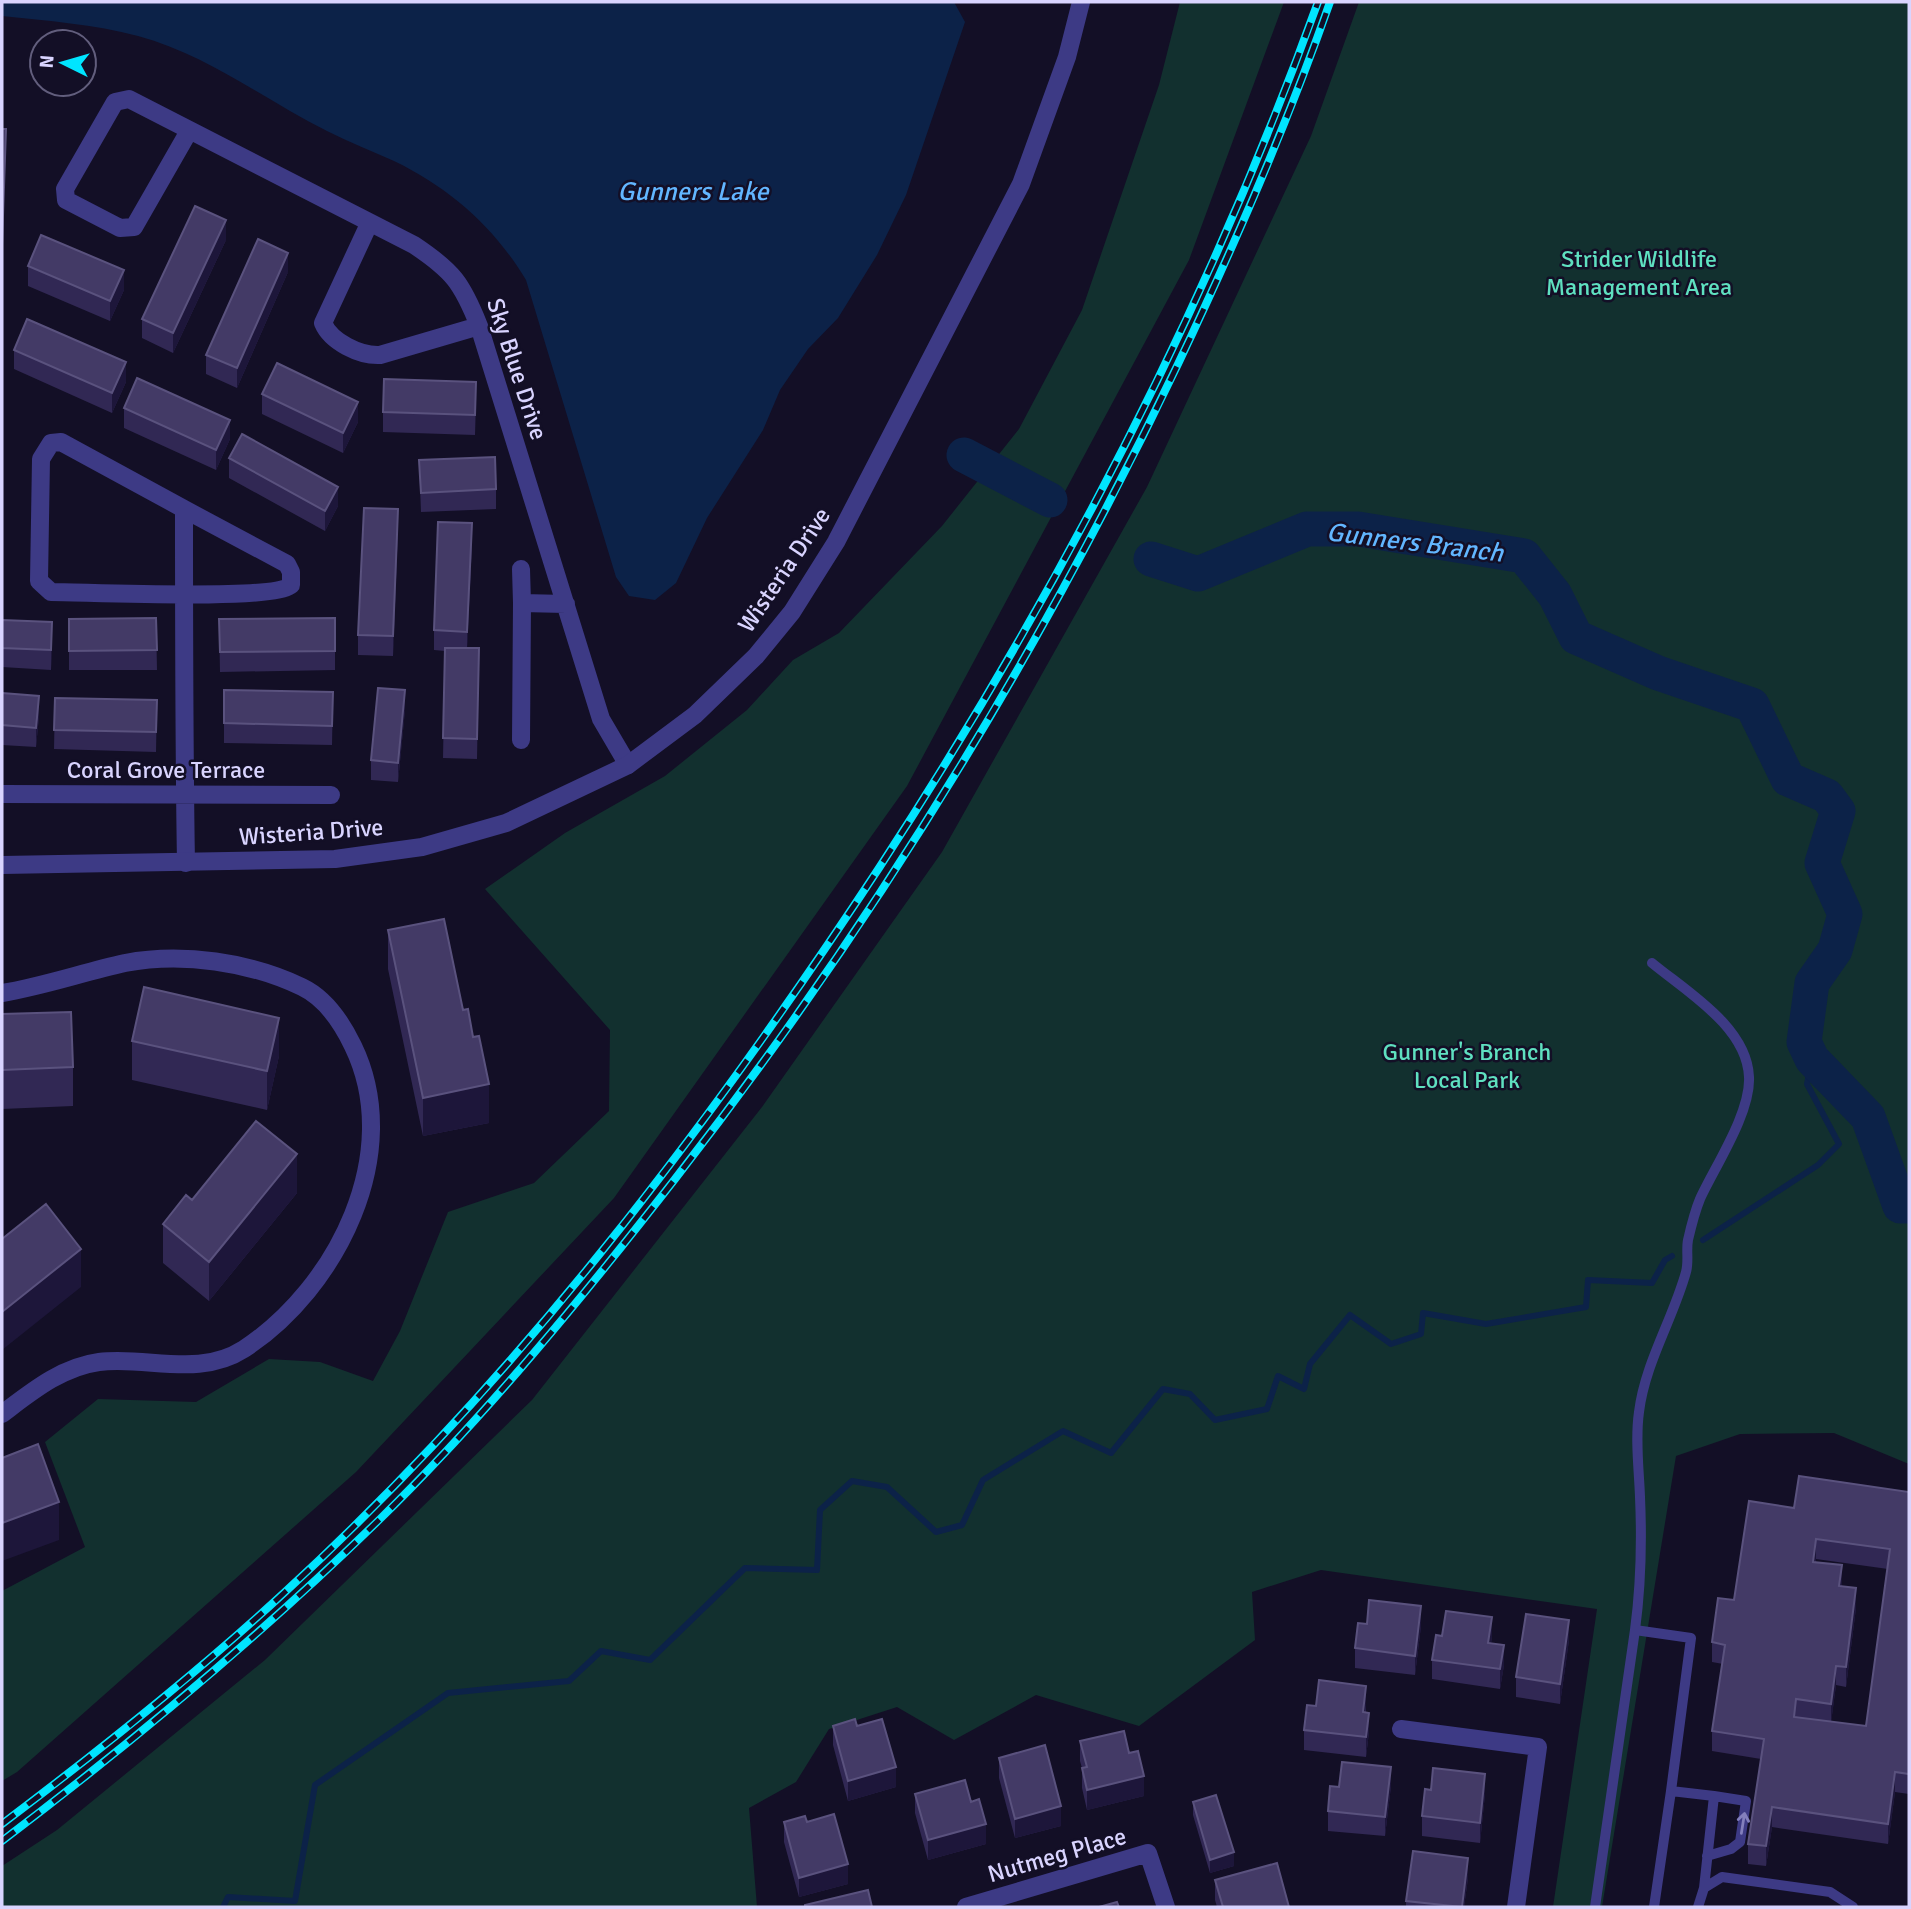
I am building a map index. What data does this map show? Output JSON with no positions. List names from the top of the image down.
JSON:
{
  "streets": {
    "street": [
      "Sky Blue Drive",
      "Wisteria Drive",
      "Coral Grove Terrace",
      "Nutmeg Place"
    ]
  },
  "crossings": [
    ["Sky Blue Drive", "Wisteria Drive"]
  ],
  "water": ["Gunners Lake", "Gunners Branch"],
  "parks": ["Strider Wildlife Management Area", "Gunner's Branch Local Park"],
  "north": "left"
}
